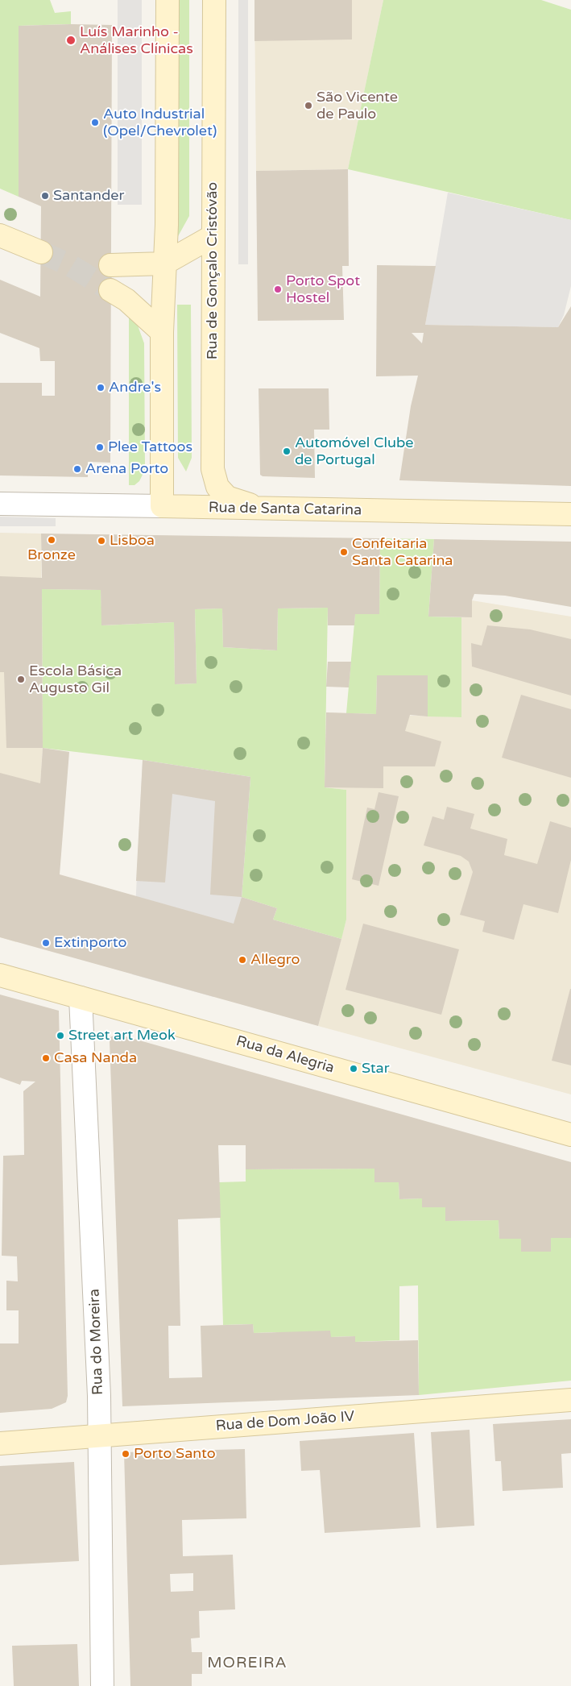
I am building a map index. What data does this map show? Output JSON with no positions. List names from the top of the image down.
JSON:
{
  "streets": {
    "main road": [
      "Rua de Gonçalo Cristóvão",
      "Rua de Santa Catarina",
      "Rua da Alegria",
      "Rua de Dom João IV"
    ],
    "street": ["Rua do Moreira"]
  },
  "crossings": [
    ["Rua de Gonçalo Cristóvão", "Rua de Santa Catarina"],
    ["Rua da Alegria", "Rua do Moreira"],
    ["Rua do Moreira", "Rua de Dom João IV"]
  ],
  "districts": ["MOREIRA"],
  "places": [
    "Luís Marinho - Análises Clínicas",
    "São Vicente de Paulo",
    "Auto Industrial (Opel/Chevrolet)",
    "Santander",
    "Porto Spot Hostel",
    "Andre's",
    "Plee Tattoos",
    "Automóvel Clube de Portugal",
    "Arena Porto",
    "Bronze",
    "Lisboa",
    "Confeitaria Santa Catarina",
    "Escola Básica Augusto Gil",
    "Extinporto",
    "Allegro",
    "Street art Meok",
    "Casa Nanda",
    "Star",
    "Porto Santo"
  ]
}
